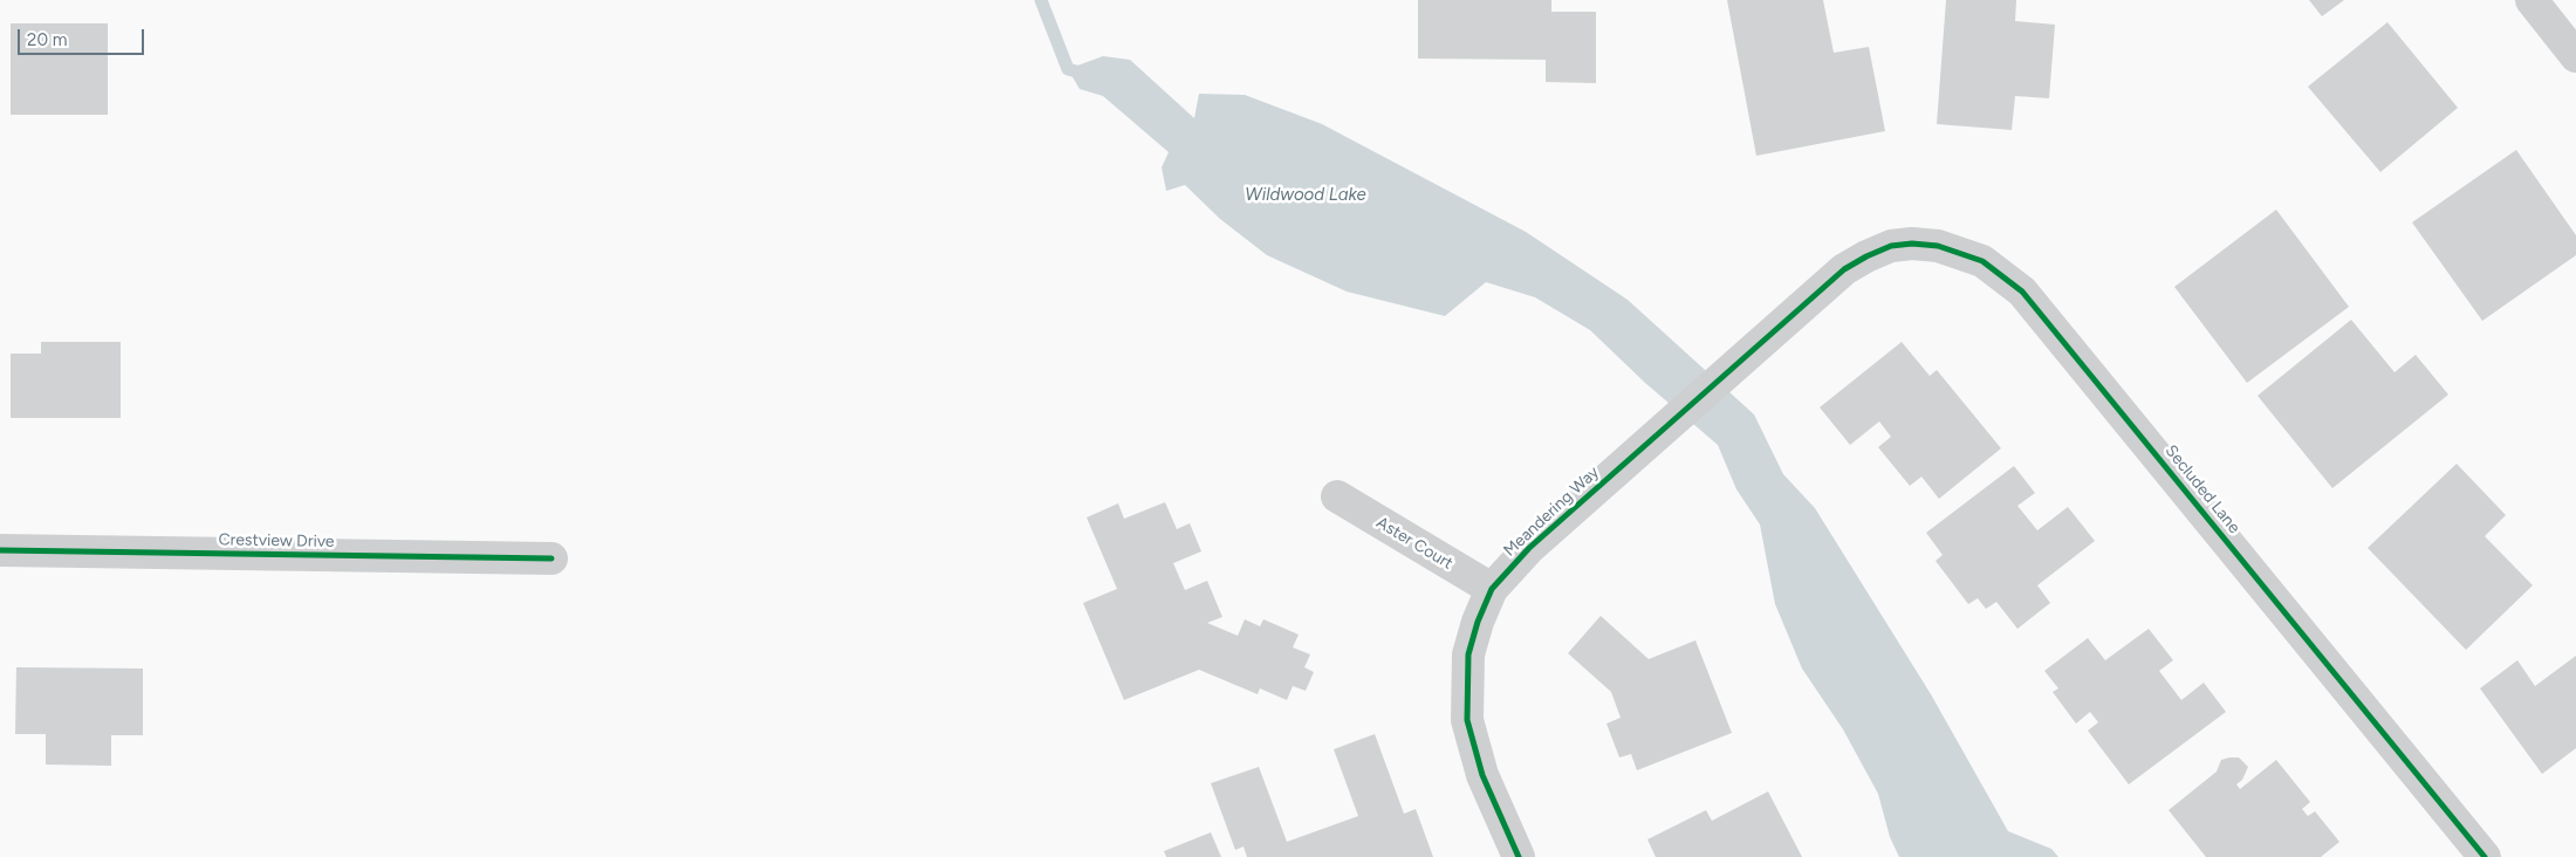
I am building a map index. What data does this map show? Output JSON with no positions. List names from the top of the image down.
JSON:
{
  "streets": {
    "street": [
      "Secluded Lane",
      "Meandering Way",
      "Crestview Drive",
      "Aster Court"
    ]
  },
  "crossings": [
    ["Secluded Lane", "Meandering Way"],
    ["Meandering Way", "Aster Court"]
  ],
  "water": ["Wildwood Lake"],
  "scale_bar": "20 m"
}
